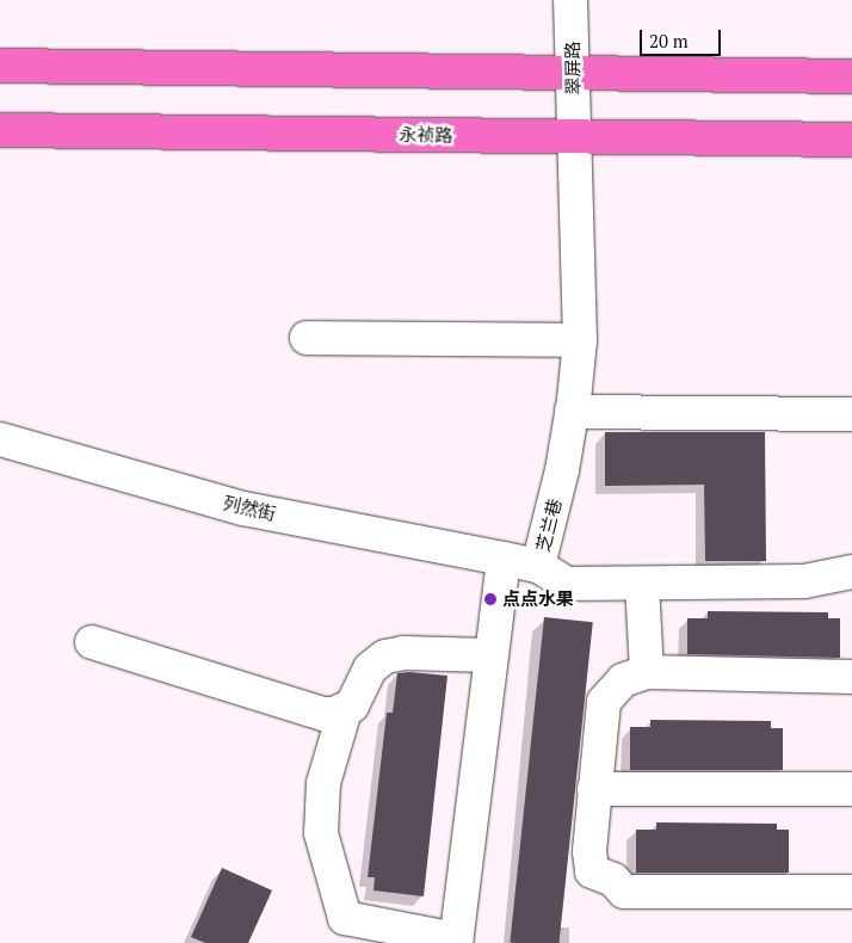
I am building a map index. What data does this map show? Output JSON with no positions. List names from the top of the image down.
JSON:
{
  "streets": {
    "main road": ["永祯路"],
    "street": ["翠屏路", "列然街", "芝兰巷"]
  },
  "crossings": [
    ["翠屏路", "永祯路"],
    ["翠屏路", "芝兰巷"],
    ["永祯路", "芝兰巷"],
    ["列然街", "芝兰巷"]
  ],
  "places": ["点点水果"],
  "scale_bar": "20 m"
}
